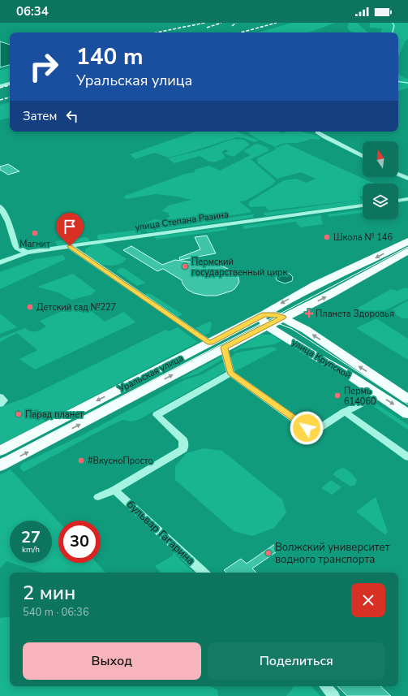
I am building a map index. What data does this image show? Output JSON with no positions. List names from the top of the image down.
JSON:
{
  "streets": {
    "main road": ["улица Крупской", "Уральская улица"],
    "street": ["улица Степана Разина", "бульвар Гагарина"]
  },
  "crossings": [
    ["улица Крупской", "Уральская улица"]
  ],
  "places": {
    "other": [
      "Магнит",
      "Школа № 146",
      "Пермский государственный цирк",
      "Детский сад №227",
      "Пермь 614060",
      "Парад планет",
      "#ВкусноПросто",
      "Волжский университет водного транспорта"
    ],
    "health": ["Планета Здоровья"]
  },
  "north": "top",
  "page": {
    "status": "06:34",
    "turn": ["140 m", "Уральская улица"],
    "then": "Затем",
    "speed": "27 km/h",
    "limit": "30",
    "heading": ["2 мин", "540 m · 06:36"],
    "buttons": ["Выход", "Поделиться"]
  }
}
